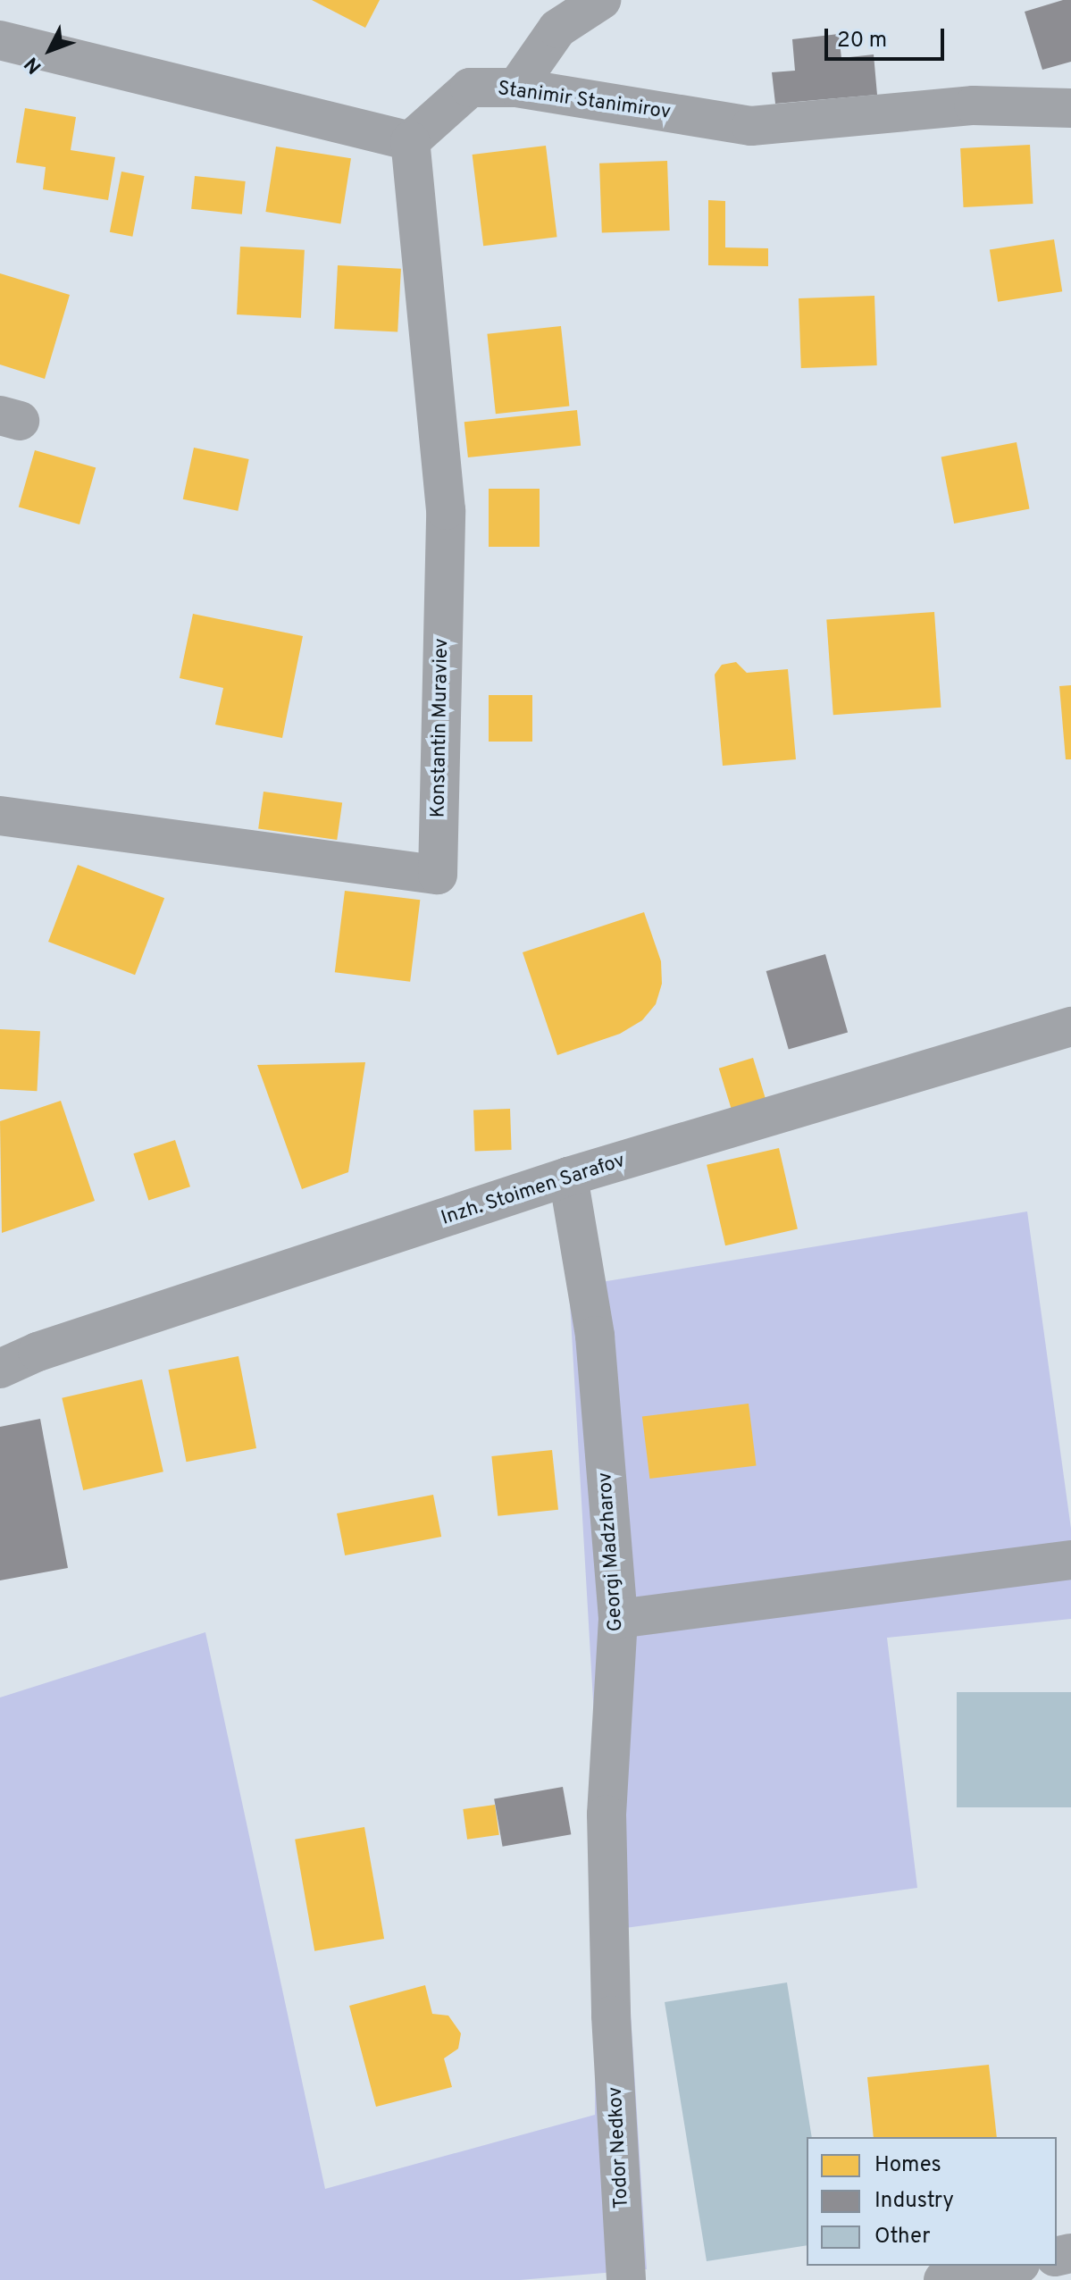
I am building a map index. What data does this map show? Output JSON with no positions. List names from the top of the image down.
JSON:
{
  "streets": {
    "street": [
      "Stanimir Stanimirov",
      "Konstantin Muraviev",
      "Inzh. Stoimen Sarafov",
      "Georgi Madzharov",
      "Todor Nedkov"
    ]
  },
  "crossings": [
    ["Stanimir Stanimirov", "Konstantin Muraviev"],
    ["Inzh. Stoimen Sarafov", "Georgi Madzharov"],
    ["Georgi Madzharov", "Todor Nedkov"]
  ],
  "legend": ["Homes", "Industry", "Other"],
  "scale_bar": "20 m",
  "north": "bottom left"
}
